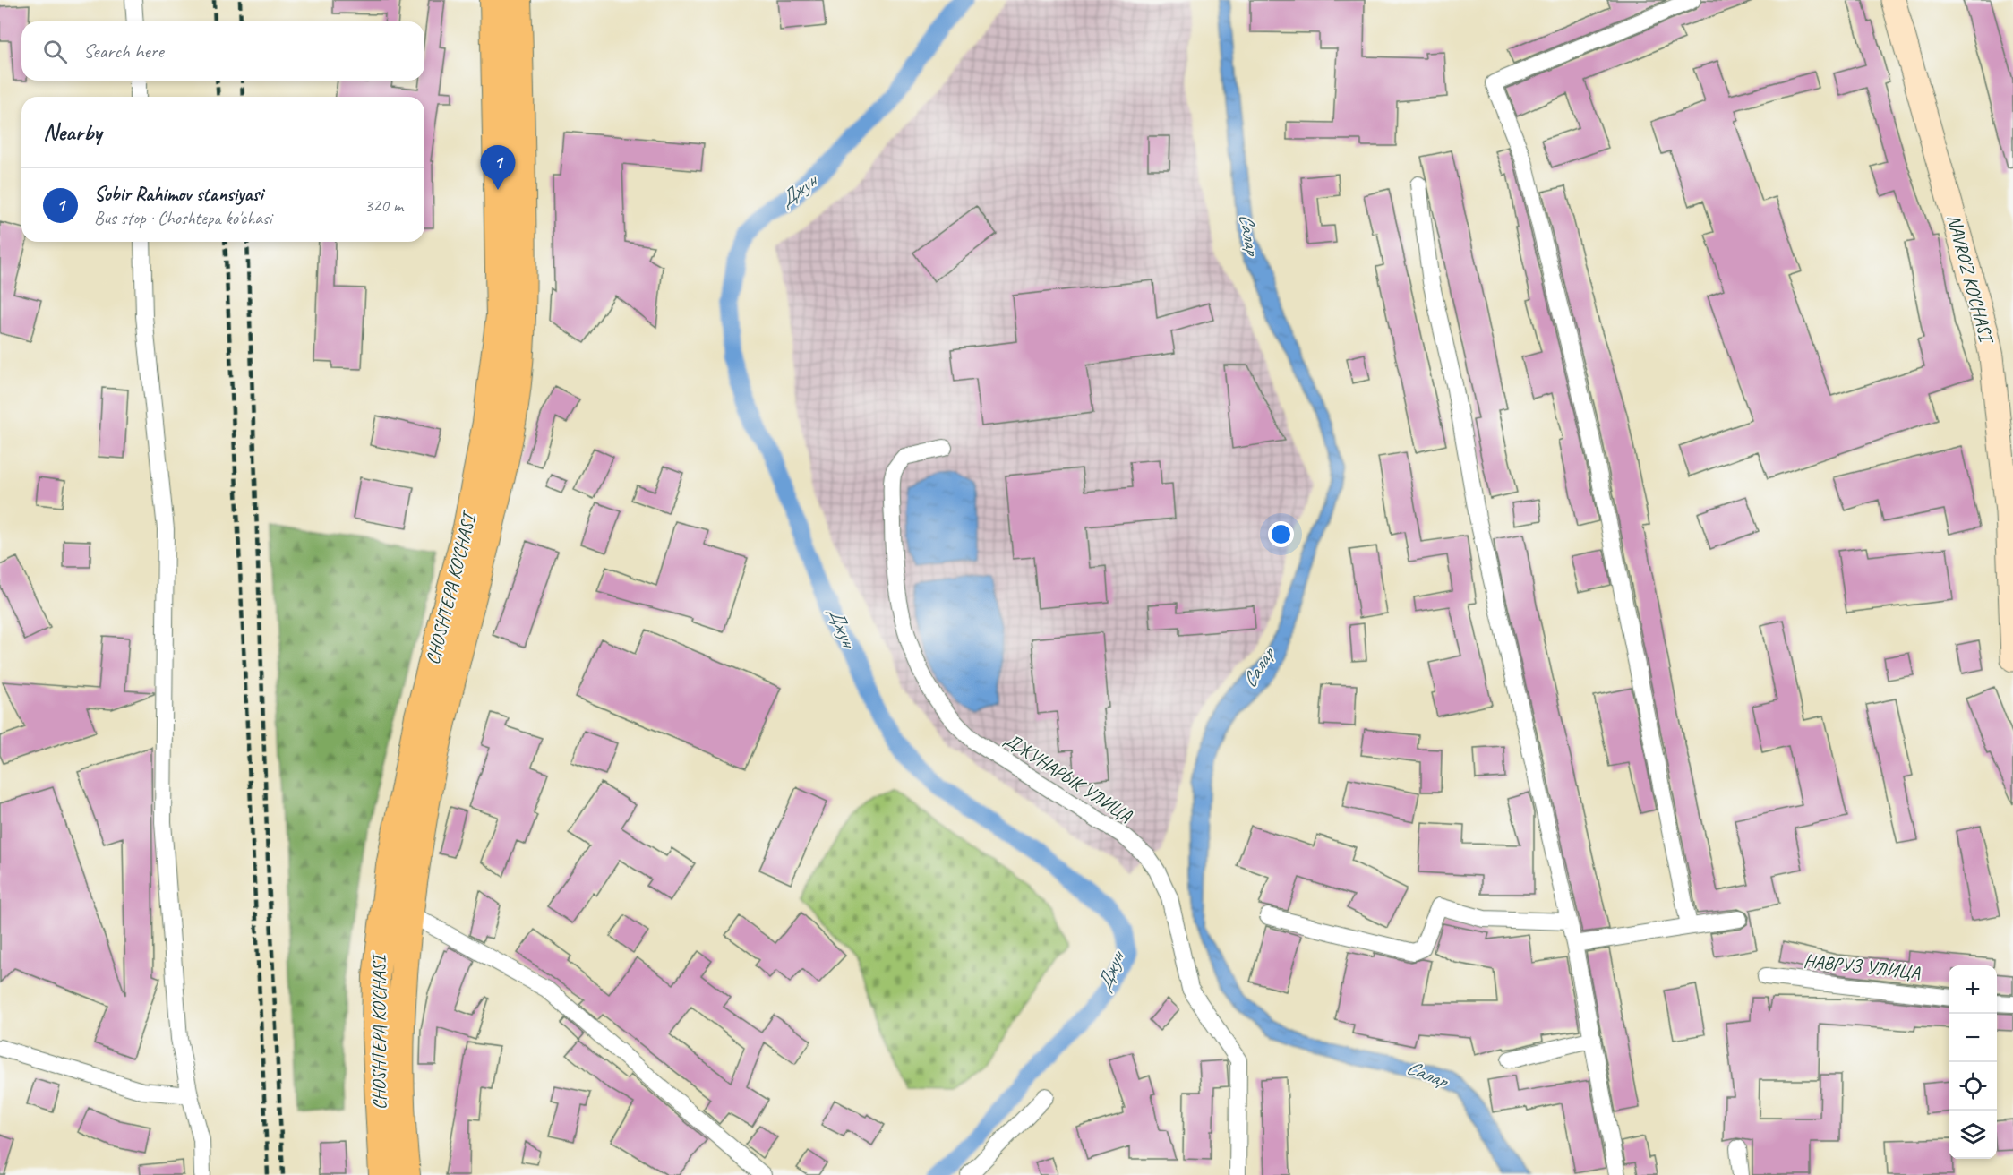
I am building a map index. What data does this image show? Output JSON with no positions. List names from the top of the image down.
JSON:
{
  "streets": {
    "main road": ["CHOSHTEPA KO'CHASI"],
    "street": ["NAVRO'Z KO'CHASI", "ДЖУНАРЫК УЛИЦА", "НАВРУЗ УЛИЦА"]
  },
  "water": ["Джун", "Салар"],
  "page": {
    "search": "Search here",
    "heading": "Nearby",
    "pins": "1",
    "list": [
      {
        "mark": "1",
        "name": "Sobir Rahimov stansiyasi",
        "note": "Bus stop · Choshtepa ko'chasi",
        "value": "320 m"
      }
    ],
    "map_buttons": ["+", "−"]
  }
}
